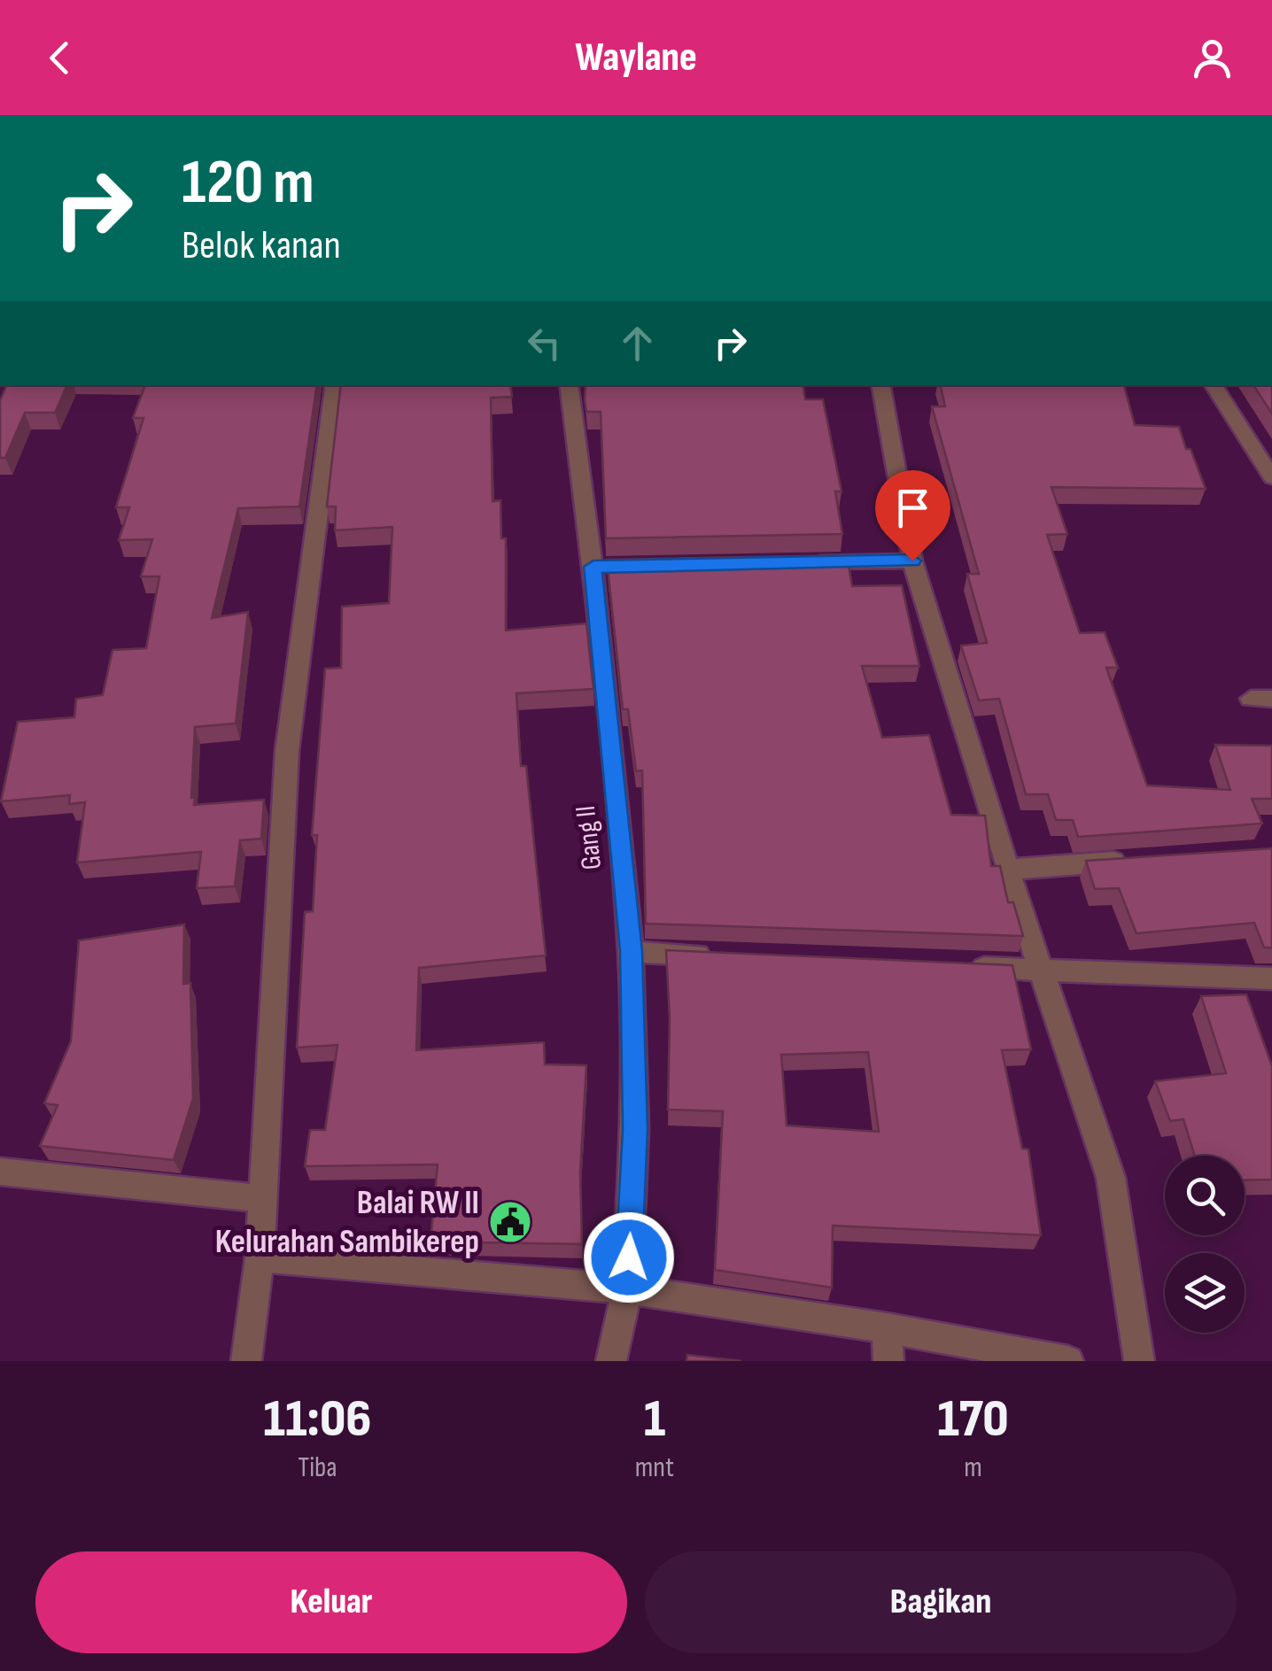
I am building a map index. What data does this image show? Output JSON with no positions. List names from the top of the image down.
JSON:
{
  "streets": {
    "street": ["Gang II"]
  },
  "places": {
    "public building": ["Balai RW II Kelurahan Sambikerep"]
  },
  "page": {
    "header": "Waylane",
    "turn": ["120 m", "Belok kanan"],
    "eta": [
      "11:06",
      "Tiba",
      "1",
      "mnt",
      "170",
      "m"
    ],
    "buttons": ["Keluar", "Bagikan"]
  }
}
